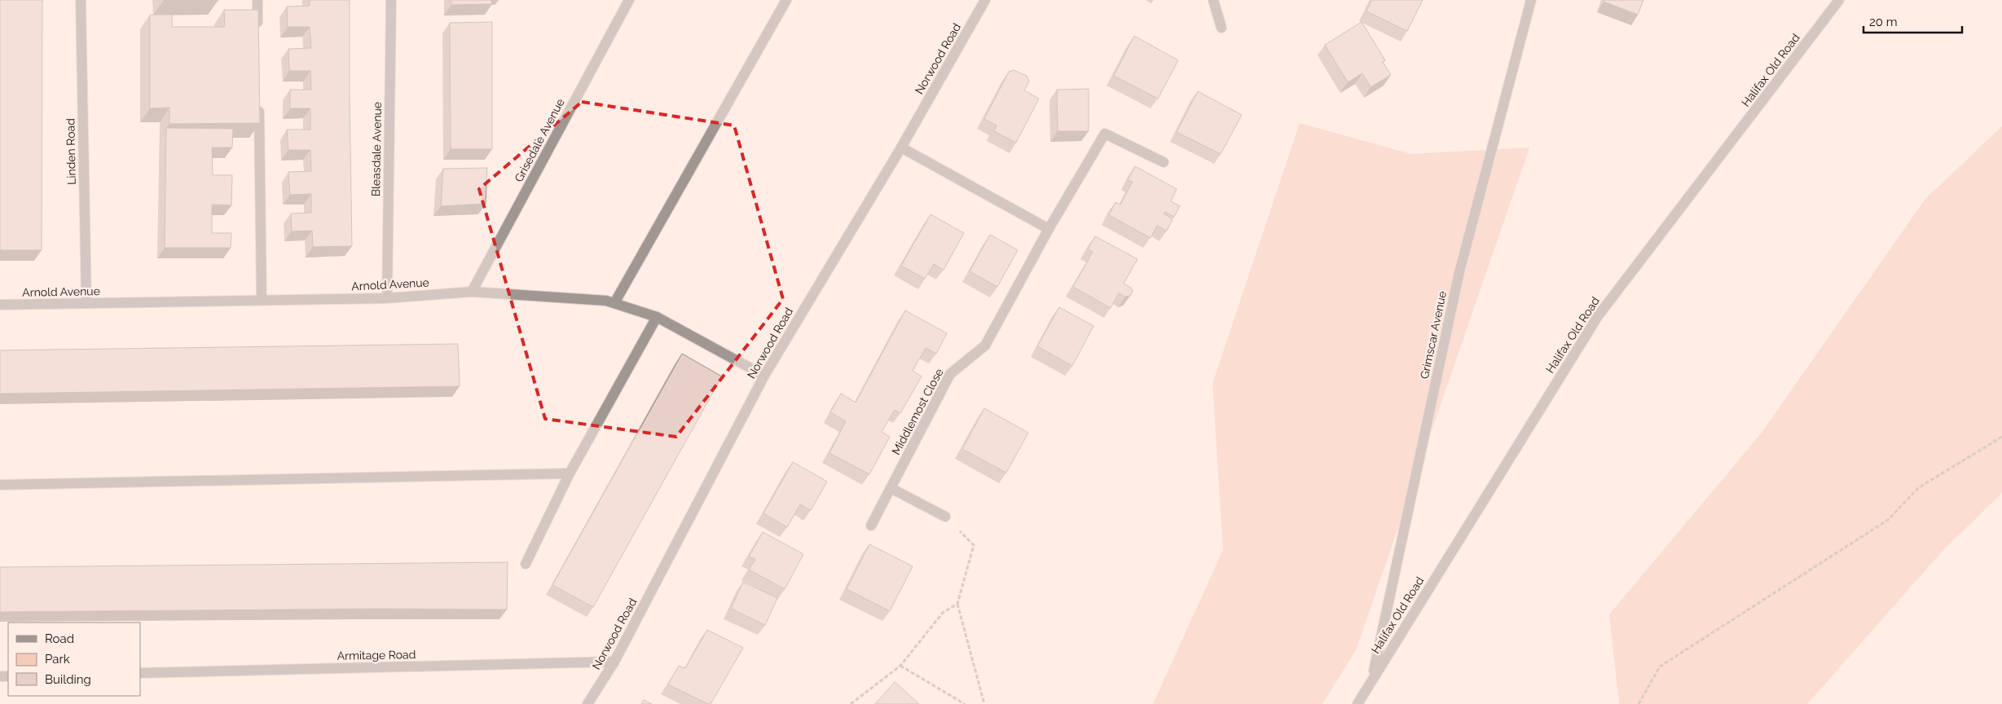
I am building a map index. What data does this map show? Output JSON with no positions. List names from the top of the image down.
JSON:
{
  "streets": {
    "street": [
      "Norwood Road",
      "Halifax Old Road",
      "Grisedale Avenue",
      "Bleasdale Avenue",
      "Linden Road",
      "Arnold Avenue",
      "Grimscar Avenue",
      "Middlemost Close",
      "Armitage Road"
    ]
  },
  "crossings": [
    ["Norwood Road", "Arnold Avenue"],
    ["Norwood Road", "Armitage Road"],
    ["Halifax Old Road", "Grimscar Avenue"],
    ["Grisedale Avenue", "Arnold Avenue"],
    ["Bleasdale Avenue", "Arnold Avenue"],
    ["Linden Road", "Arnold Avenue"]
  ],
  "legend": ["Road", "Park", "Building"],
  "scale_bar": "20 m"
}
